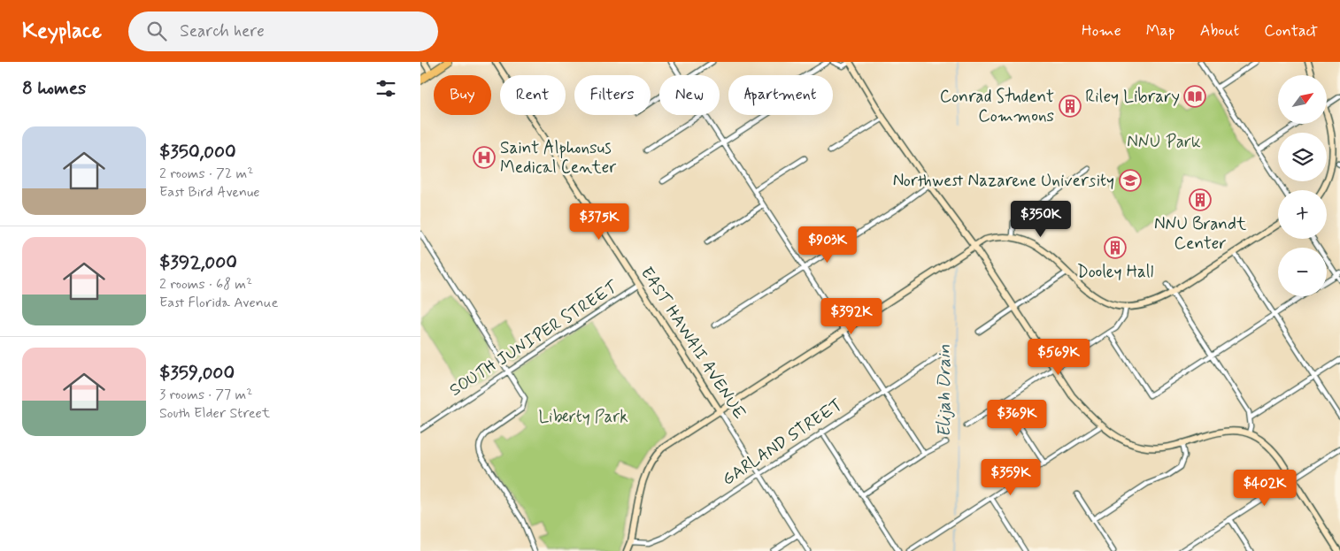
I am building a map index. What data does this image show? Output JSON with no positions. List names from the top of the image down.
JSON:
{
  "streets": {
    "street": ["SOUTH JUNIPER STREET", "EAST HAWAII AVENUE", "GARLAND STREET"]
  },
  "crossings": [
    ["SOUTH JUNIPER STREET", "EAST HAWAII AVENUE"],
    ["EAST HAWAII AVENUE", "GARLAND STREET"]
  ],
  "water": ["Elijah Drain"],
  "parks": ["NNU Park", "Liberty Park"],
  "places": {
    "library": ["Riley Library"],
    "building": ["Conrad Student Commons", "NNU Brandt Center", "Dooley Hall"],
    "hospital": ["Saint Alphonsus Medical Center"],
    "school or university": ["Northwest Nazarene University"]
  },
  "north": "top right",
  "page": {
    "header": "Keyplace",
    "search": "Search here",
    "nav": [
      "Home",
      "Map",
      "About",
      "Contact"
    ],
    "heading": "8 homes",
    "map_buttons": ["+", "−"],
    "chip": [
      "Buy",
      "Rent",
      "Filters",
      "New",
      "Apartment"
    ],
    "list": [
      {
        "name": "$350,000",
        "note": "2 rooms · 72 m² · East Bird Avenue"
      },
      {
        "name": "$392,000",
        "note": "2 rooms · 68 m² · East Florida Avenue"
      },
      {
        "name": "$359,000",
        "note": "3 rooms · 77 m² · South Elder Street"
      }
    ],
    "price": [
      "$350K",
      "$375K",
      "$903K",
      "$392K",
      "$569K",
      "$369K",
      "$359K",
      "$402K"
    ]
  }
}
